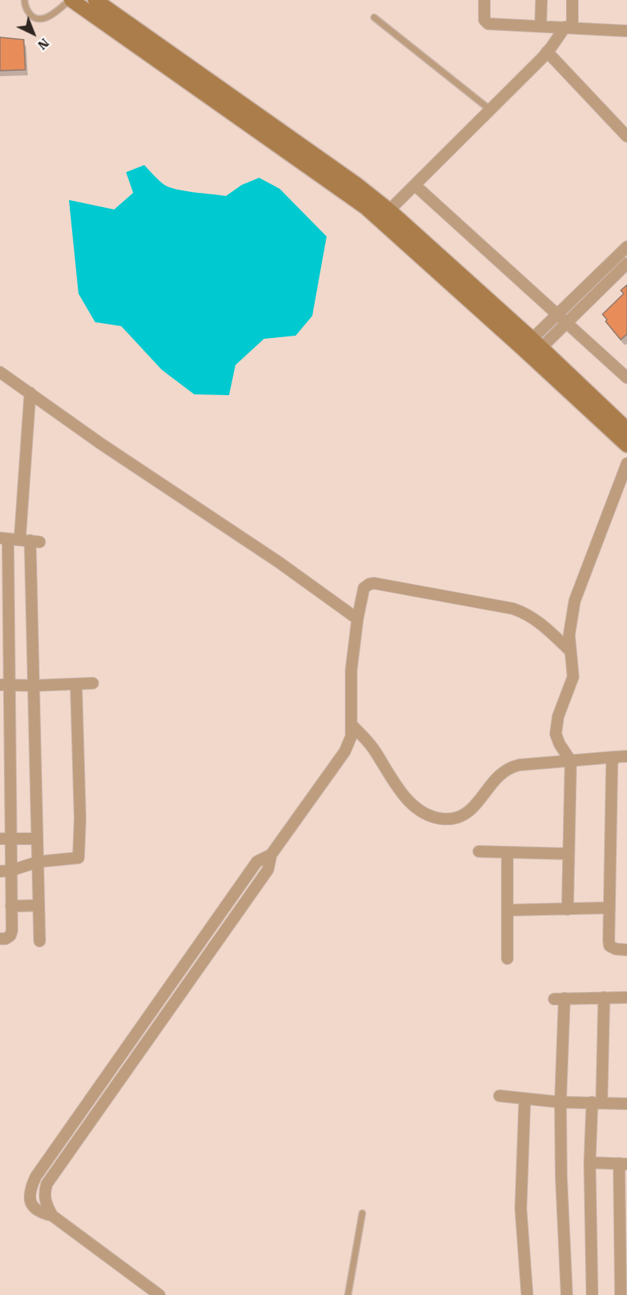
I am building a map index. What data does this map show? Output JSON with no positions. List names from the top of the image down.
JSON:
{
  "north": "bottom right"
}
